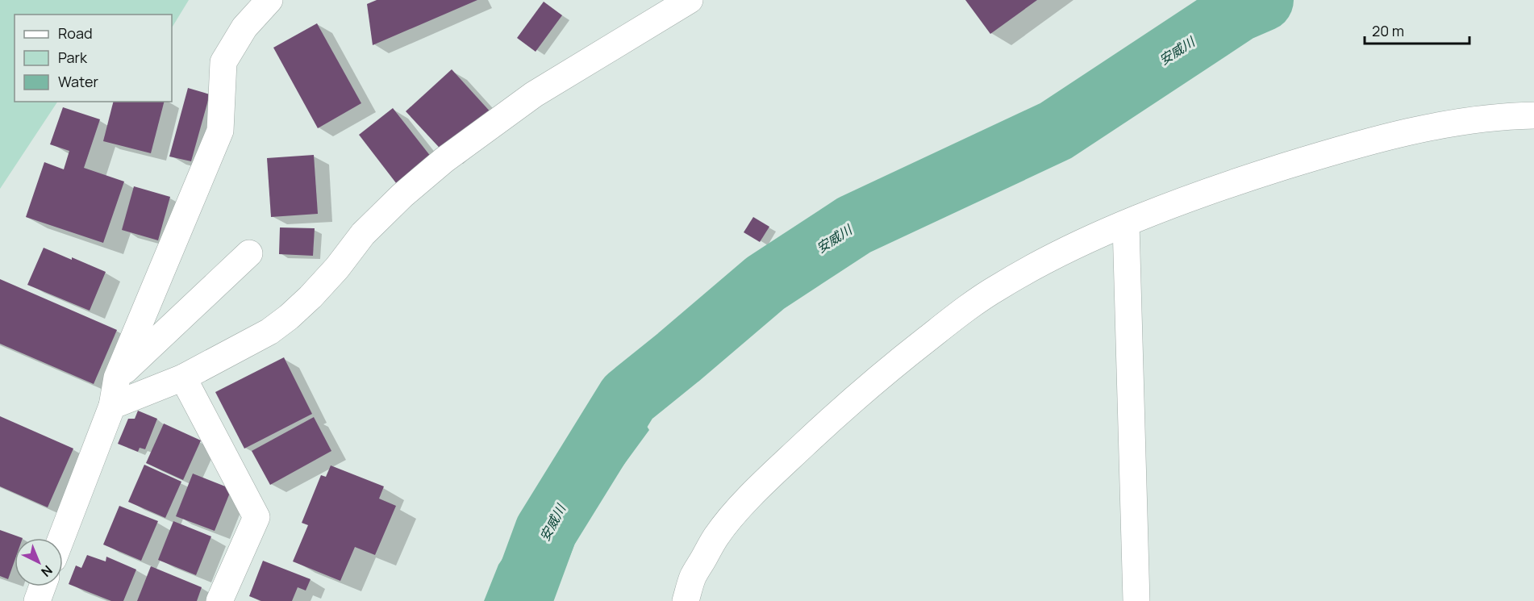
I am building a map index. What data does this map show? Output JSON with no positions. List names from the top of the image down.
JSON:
{
  "water": ["安威川"],
  "legend": ["Road", "Park", "Water"],
  "scale_bar": "20 m",
  "north": "bottom right"
}
